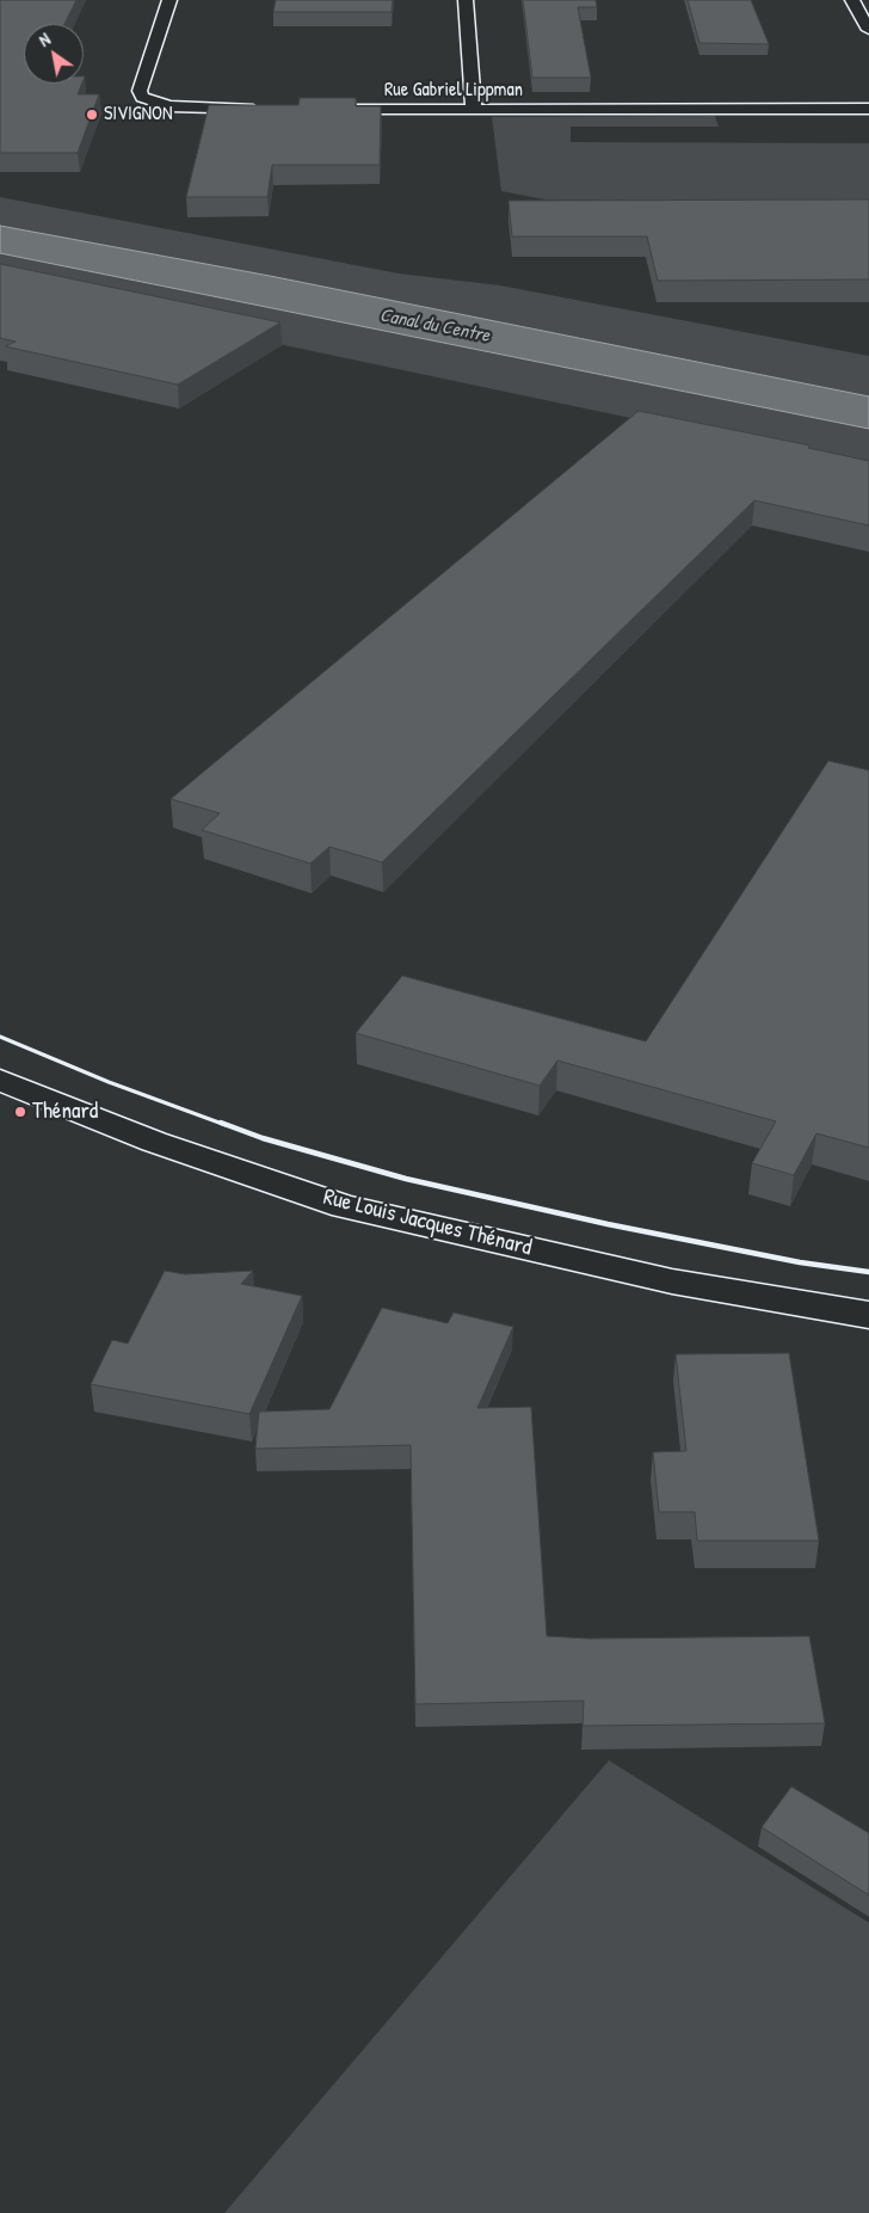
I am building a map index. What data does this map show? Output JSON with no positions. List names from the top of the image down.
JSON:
{
  "streets": {
    "street": ["Rue Gabriel Lippman", "Rue Louis Jacques Thénard"]
  },
  "water": ["Canal du Centre"],
  "places": ["SIVIGNON", "Thénard"],
  "north": "top left"
}
